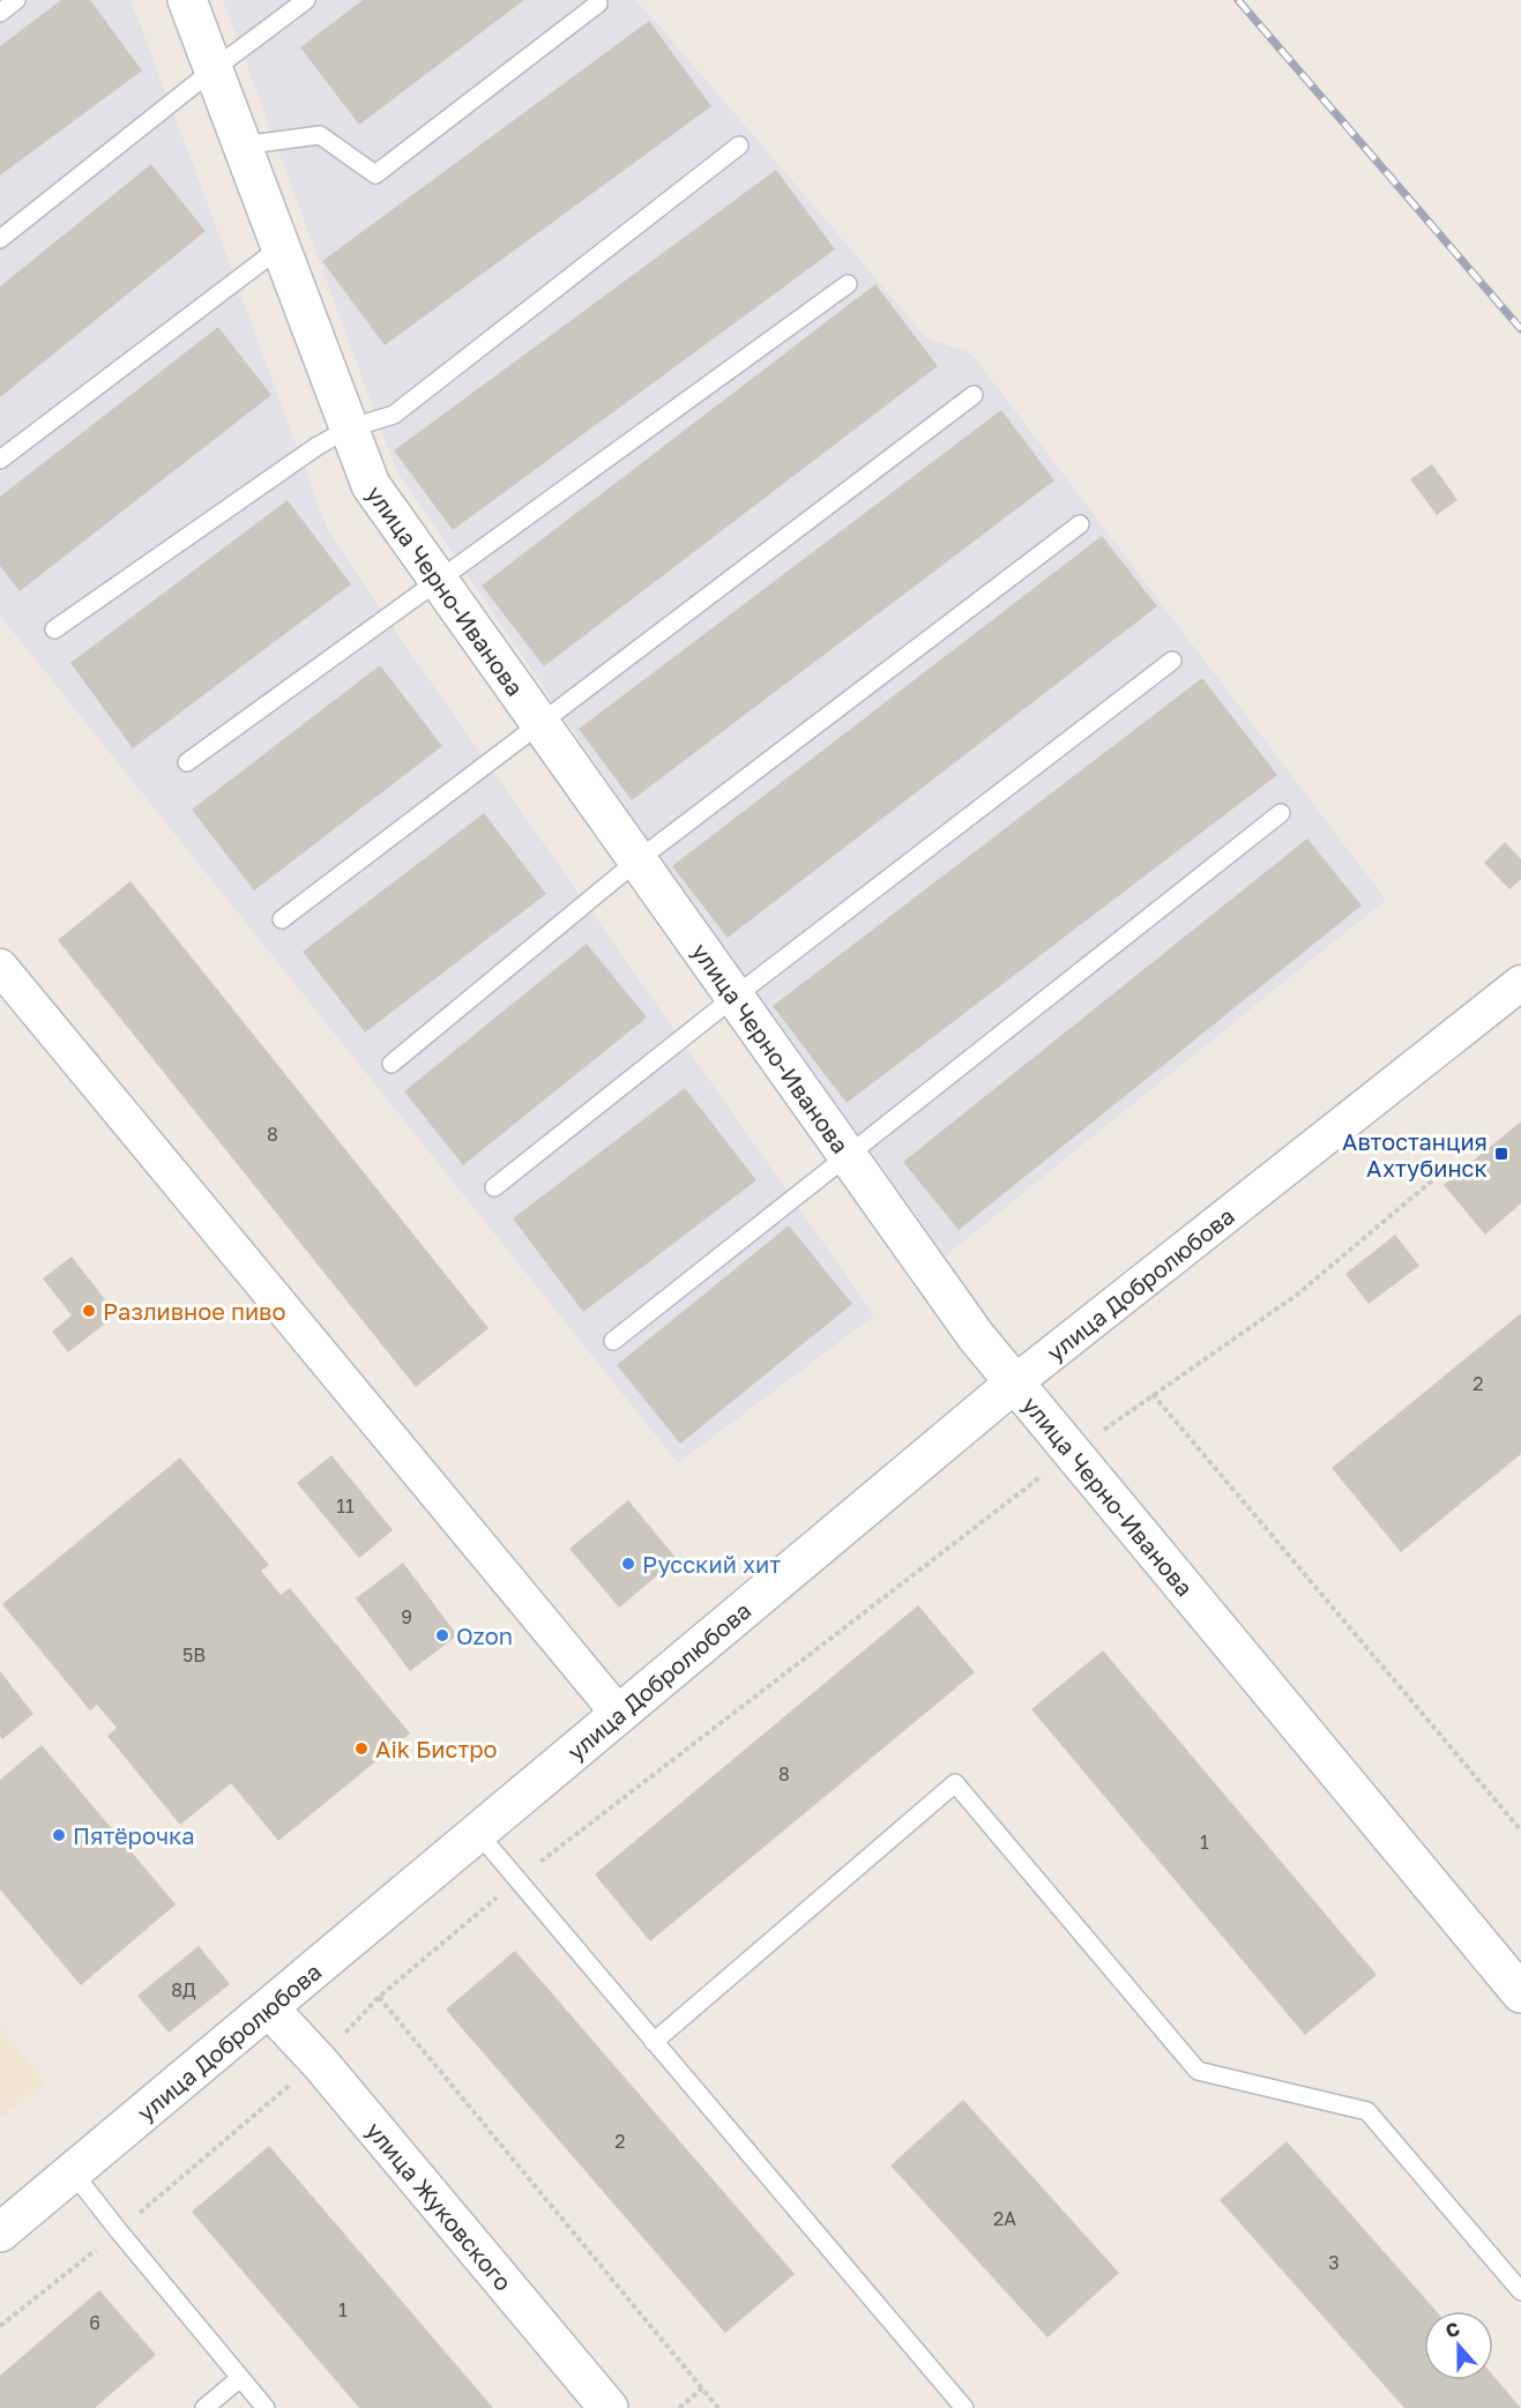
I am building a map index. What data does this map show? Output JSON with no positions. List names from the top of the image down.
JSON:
{
  "streets": {
    "main road": ["улица Черно-Иванова", "улица Добролюбова", "улица Жуковского"]
  },
  "crossings": [
    ["улица Черно-Иванова", "улица Добролюбова"],
    ["улица Добролюбова", "улица Жуковского"]
  ],
  "places": {
    "transit": ["Автостанция Ахтубинск"],
    "other": [
      "Разливное пиво",
      "Русский хит",
      "Ozon",
      "Aik Бистро",
      "Пятёрочка"
    ]
  },
  "house_numbers": [
    "8",
    "2",
    "11",
    "9",
    "5В",
    "8",
    "1",
    "8Д",
    "2",
    "2А",
    "3",
    "1",
    "6"
  ],
  "north": "top"
}
